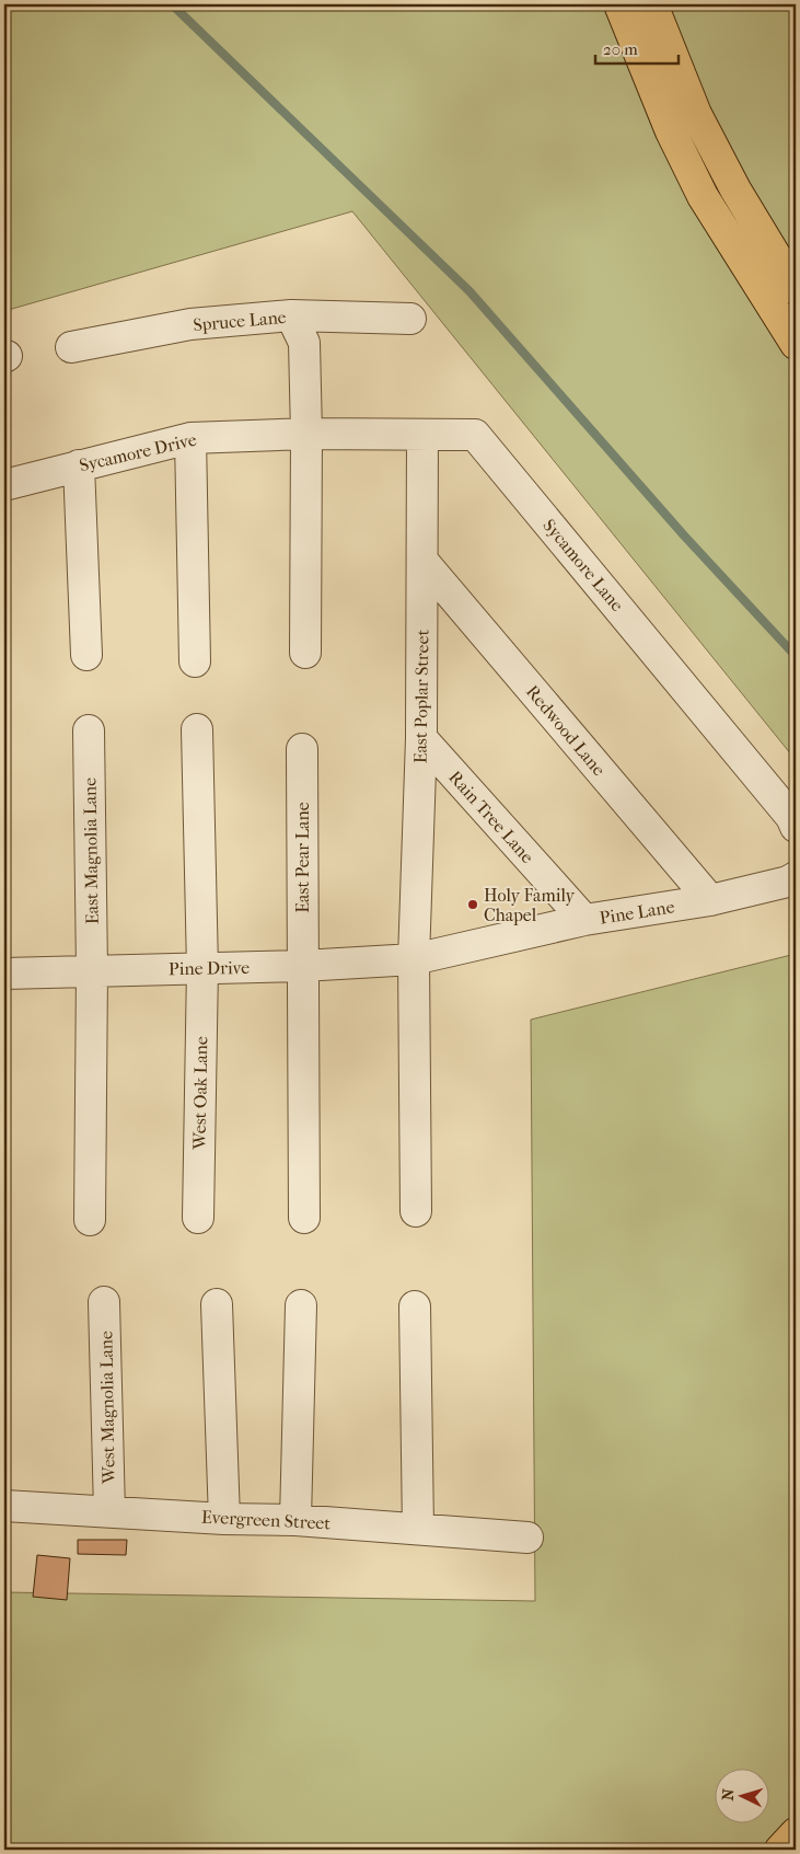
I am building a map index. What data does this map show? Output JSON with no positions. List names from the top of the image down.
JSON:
{
  "streets": {
    "street": [
      "Spruce Lane",
      "Sycamore Drive",
      "Sycamore Lane",
      "East Poplar Street",
      "Redwood Lane",
      "Rain Tree Lane",
      "East Magnolia Lane",
      "East Pear Lane",
      "Pine Lane",
      "Pine Drive",
      "West Oak Lane",
      "West Magnolia Lane",
      "Evergreen Street"
    ]
  },
  "crossings": [
    ["Sycamore Drive", "Sycamore Lane"],
    ["Sycamore Lane", "East Poplar Street"],
    ["East Poplar Street", "Redwood Lane"],
    ["East Poplar Street", "Rain Tree Lane"],
    ["East Poplar Street", "Pine Lane"],
    ["East Poplar Street", "Pine Drive"],
    ["Redwood Lane", "Pine Lane"],
    ["Rain Tree Lane", "Pine Lane"],
    ["East Magnolia Lane", "Pine Drive"],
    ["East Pear Lane", "Pine Drive"],
    ["Pine Lane", "Pine Drive"],
    ["Pine Drive", "West Oak Lane"],
    ["West Magnolia Lane", "Evergreen Street"]
  ],
  "places": ["Holy Family Chapel"],
  "scale_bar": "20 m",
  "north": "left"
}
